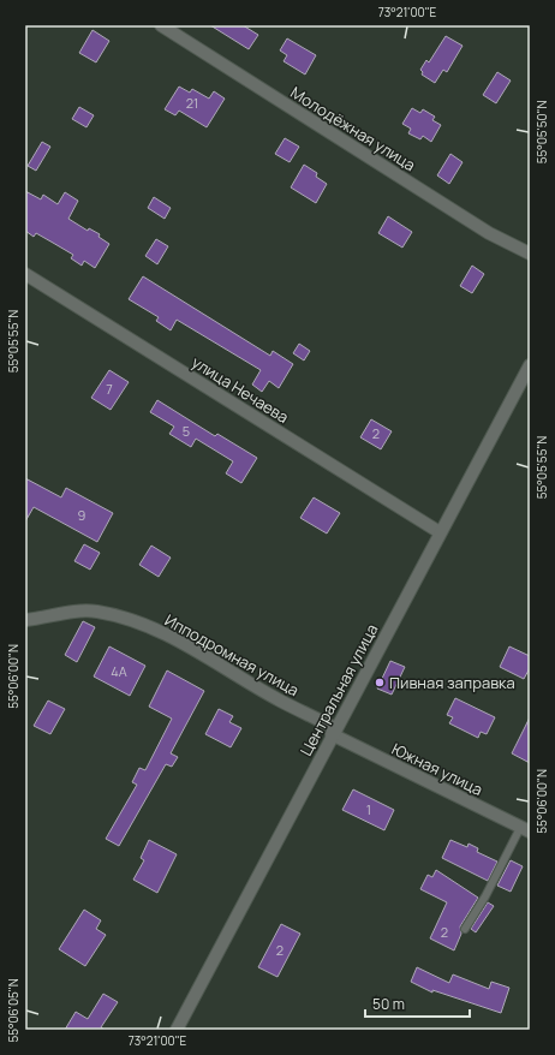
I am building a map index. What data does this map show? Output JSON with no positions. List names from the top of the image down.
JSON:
{
  "streets": {
    "street": [
      "Молодёжная улица",
      "улица Нечаева",
      "Ипподромная улица",
      "Центральная улица",
      "Южная улица"
    ]
  },
  "crossings": [
    ["улица Нечаева", "Центральная улица"],
    ["Ипподромная улица", "Центральная улица"],
    ["Ипподромная улица", "Южная улица"],
    ["Центральная улица", "Южная улица"]
  ],
  "places": ["Пивная заправка"],
  "house_numbers": [
    "21",
    "7",
    "5",
    "2",
    "9",
    "4А",
    "1",
    "2",
    "2"
  ],
  "scale_bar": "50 m",
  "coordinates": [
    "73°21'00\"E",
    "55°05'50\"N",
    "55°05'55\"N",
    "55°06'00\"N",
    "55°06'05\"N"
  ]
}
